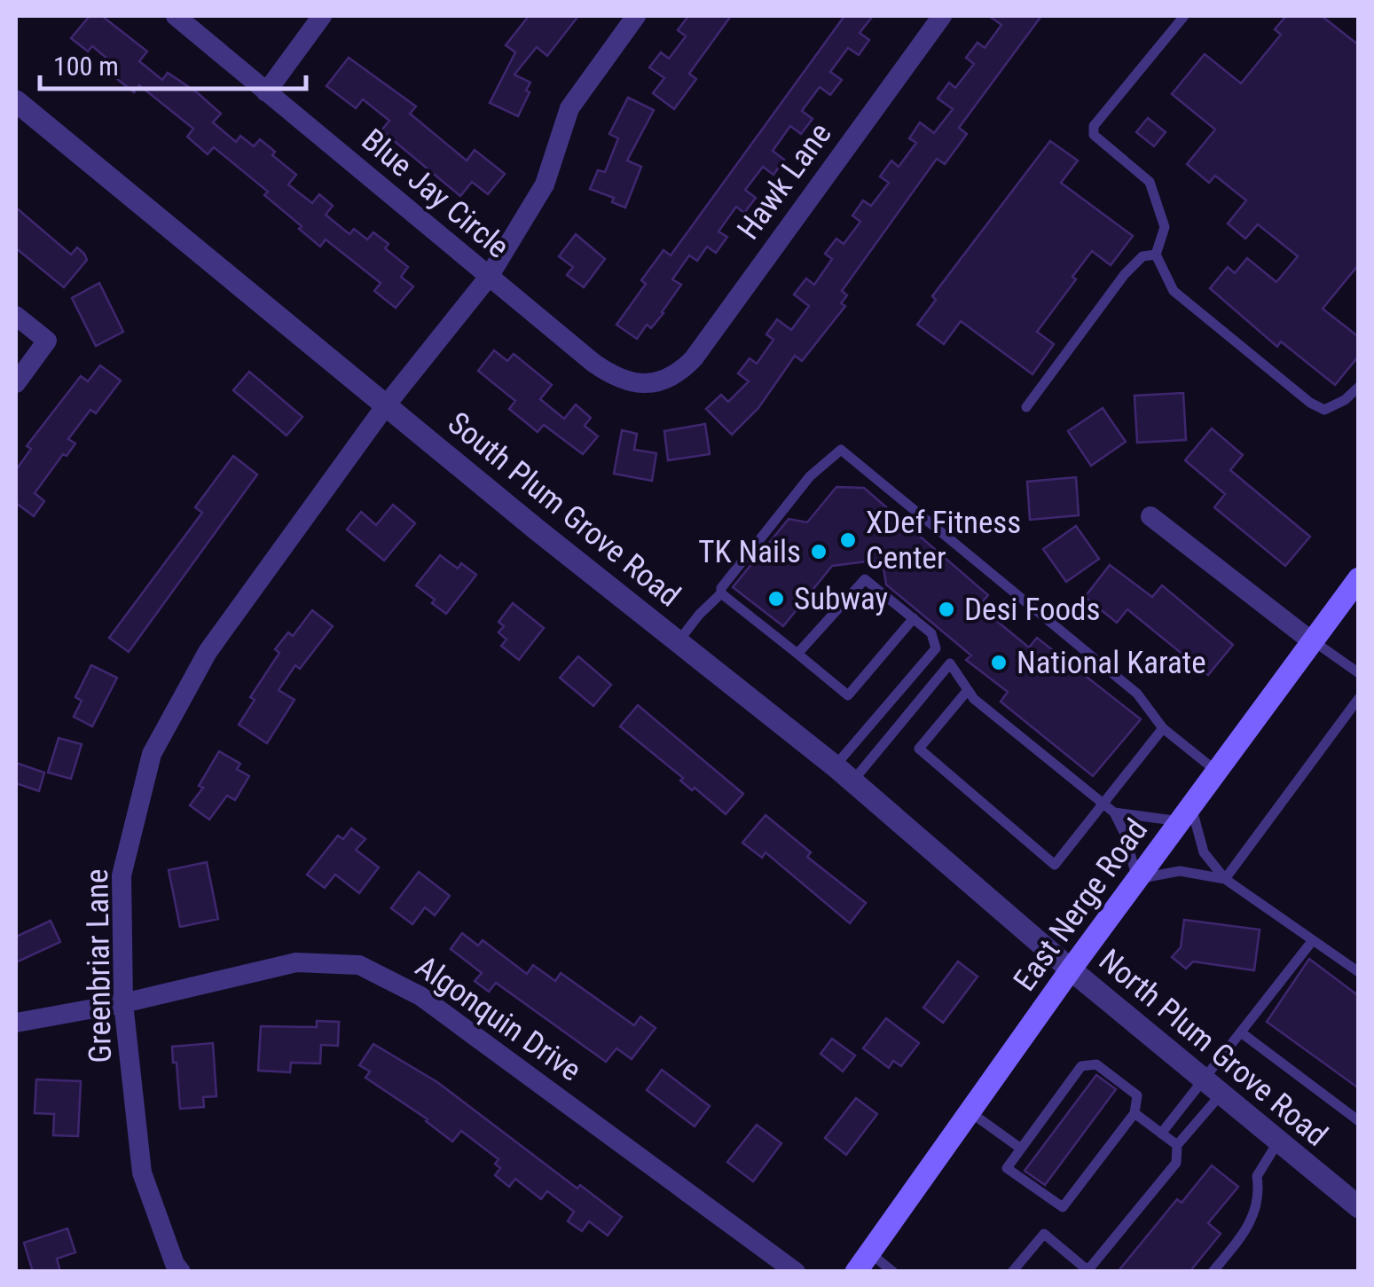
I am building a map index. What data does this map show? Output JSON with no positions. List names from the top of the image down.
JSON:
{
  "streets": {
    "main road": ["East Nerge Road"],
    "street": [
      "Hawk Lane",
      "Blue Jay Circle",
      "South Plum Grove Road",
      "Greenbriar Lane",
      "Algonquin Drive",
      "North Plum Grove Road"
    ]
  },
  "crossings": [
    ["Hawk Lane", "Blue Jay Circle"],
    ["Blue Jay Circle", "Greenbriar Lane"],
    ["South Plum Grove Road", "East Nerge Road"],
    ["South Plum Grove Road", "Greenbriar Lane"],
    ["South Plum Grove Road", "North Plum Grove Road"],
    ["East Nerge Road", "North Plum Grove Road"],
    ["Greenbriar Lane", "Algonquin Drive"]
  ],
  "places": [
    "XDef Fitness Center",
    "TK Nails",
    "Subway",
    "Desi Foods",
    "National Karate"
  ],
  "scale_bar": "100 m"
}
